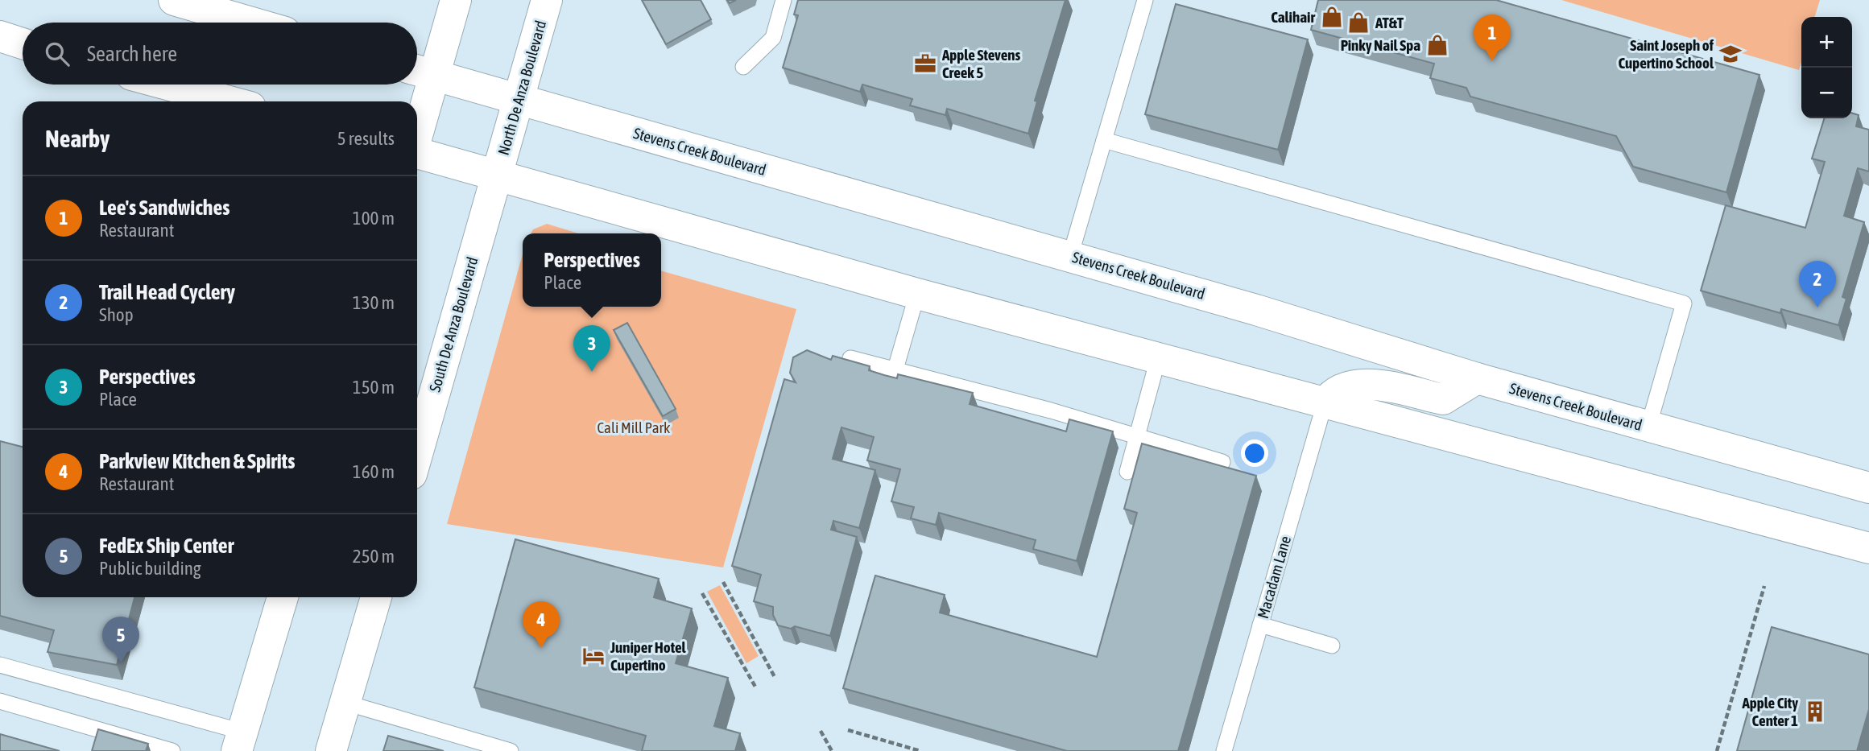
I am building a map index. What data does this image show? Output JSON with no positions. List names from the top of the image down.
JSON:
{
  "streets": {
    "main road": ["North De Anza Boulevard", "Stevens Creek Boulevard", "South De Anza Boulevard"],
    "lane": ["Macadam Lane"]
  },
  "crossings": [
    ["North De Anza Boulevard", "Stevens Creek Boulevard"],
    ["North De Anza Boulevard", "South De Anza Boulevard"]
  ],
  "parks": ["Cali Mill Park"],
  "places": {
    "shop": ["Calihair", "AT&T", "Pinky Nail Spa"],
    "school or university": ["Saint Joseph of Cupertino School"],
    "office": ["Apple Stevens Creek 5"],
    "hotel": ["Juniper Hotel Cupertino"],
    "building": ["Apple City Center 1"]
  },
  "page": {
    "pins": [
      "1",
      "2",
      "3",
      "4",
      "5"
    ],
    "map_buttons": ["+", "−"],
    "search": "Search here",
    "heading": ["Nearby", "5 results"],
    "list": [
      {
        "mark": "1",
        "name": "Lee's Sandwiches",
        "note": "Restaurant",
        "value": "100 m"
      },
      {
        "mark": "2",
        "name": "Trail Head Cyclery",
        "note": "Shop",
        "value": "130 m"
      },
      {
        "mark": "3",
        "name": "Perspectives",
        "note": "Place",
        "value": "150 m"
      },
      {
        "mark": "4",
        "name": "Parkview Kitchen & Spirits",
        "note": "Restaurant",
        "value": "160 m"
      },
      {
        "mark": "5",
        "name": "FedEx Ship Center",
        "note": "Public building",
        "value": "250 m"
      }
    ],
    "popup": ["Perspectives", "Place"]
  }
}
